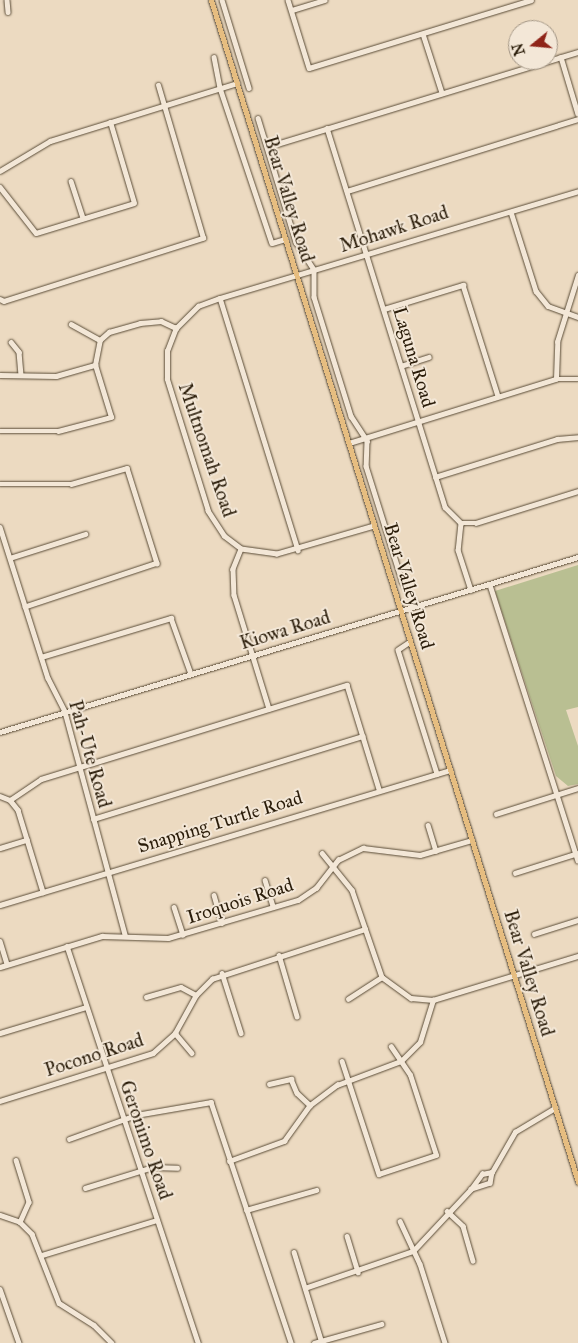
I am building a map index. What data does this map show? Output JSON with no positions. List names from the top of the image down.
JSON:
{
  "streets": {
    "main road": ["Bear Valley Road"],
    "street": [
      "Mohawk Road",
      "Laguna Road",
      "Multnomah Road",
      "Kiowa Road",
      "Pah-Ute Road",
      "Snapping Turtle Road",
      "Iroquois Road",
      "Pocono Road",
      "Geronimo Road"
    ]
  },
  "crossings": [
    ["Bear Valley Road", "Mohawk Road"],
    ["Bear Valley Road", "Kiowa Road"],
    ["Bear Valley Road", "Snapping Turtle Road"],
    ["Bear Valley Road", "Iroquois Road"],
    ["Mohawk Road", "Laguna Road"],
    ["Mohawk Road", "Multnomah Road"],
    ["Kiowa Road", "Pah-Ute Road"],
    ["Pah-Ute Road", "Snapping Turtle Road"],
    ["Pah-Ute Road", "Iroquois Road"],
    ["Iroquois Road", "Geronimo Road"],
    ["Pocono Road", "Geronimo Road"]
  ],
  "north": "left"
}
